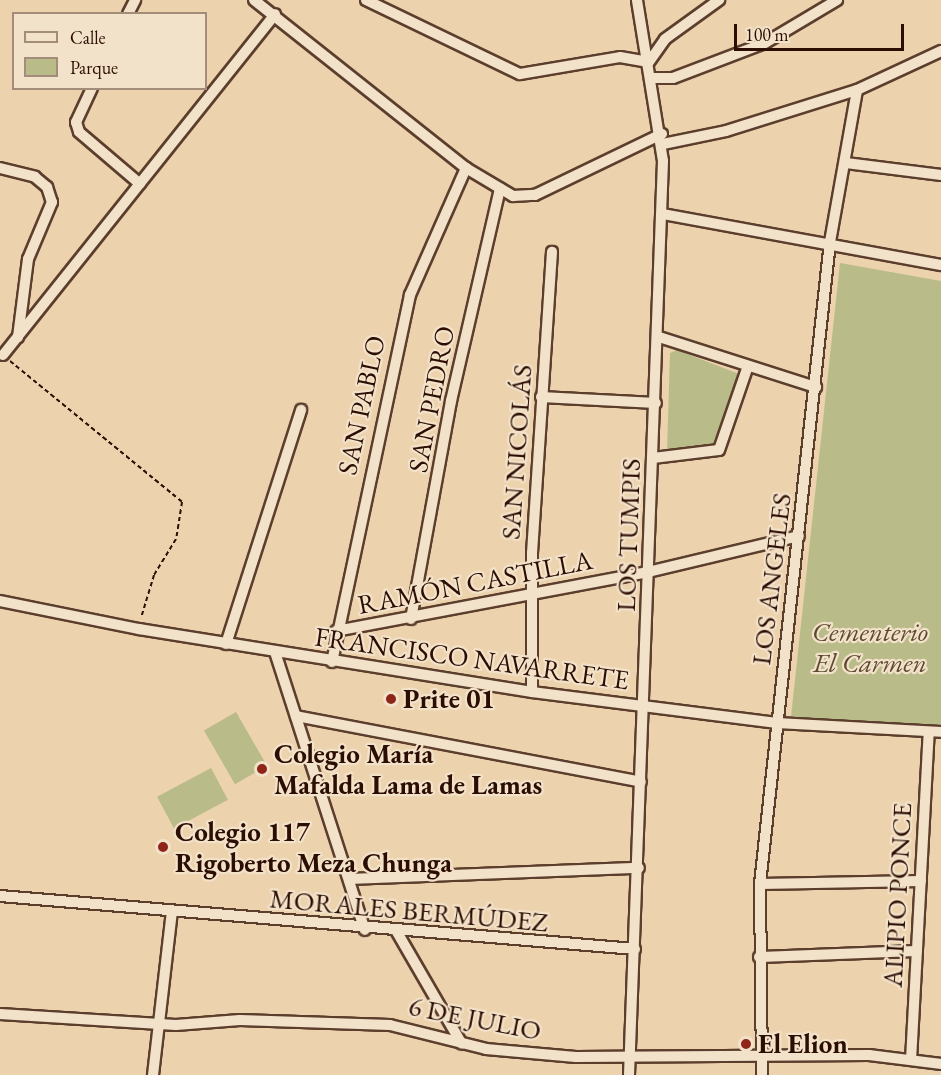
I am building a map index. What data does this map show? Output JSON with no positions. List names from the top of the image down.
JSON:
{
  "streets": {
    "street": [
      "SAN PEDRO",
      "SAN PABLO",
      "SAN NICOLÁS",
      "LOS TUMPIS",
      "LOS ANGELES",
      "RAMÓN CASTILLA",
      "FRANCISCO NAVARRETE",
      "ALIPIO PONCE",
      "MORALES BERMÚDEZ",
      "6 DE JULIO"
    ]
  },
  "crossings": [
    ["SAN PEDRO", "RAMÓN CASTILLA"],
    ["SAN PABLO", "RAMÓN CASTILLA"],
    ["SAN PABLO", "FRANCISCO NAVARRETE"],
    ["SAN NICOLÁS", "RAMÓN CASTILLA"],
    ["SAN NICOLÁS", "FRANCISCO NAVARRETE"],
    ["LOS TUMPIS", "RAMÓN CASTILLA"],
    ["LOS TUMPIS", "FRANCISCO NAVARRETE"],
    ["LOS TUMPIS", "MORALES BERMÚDEZ"],
    ["LOS TUMPIS", "6 DE JULIO"],
    ["LOS ANGELES", "RAMÓN CASTILLA"],
    ["LOS ANGELES", "FRANCISCO NAVARRETE"],
    ["LOS ANGELES", "6 DE JULIO"],
    ["FRANCISCO NAVARRETE", "ALIPIO PONCE"],
    ["ALIPIO PONCE", "6 DE JULIO"]
  ],
  "parks": ["Cementerio El Carmen"],
  "places": [
    "Prite 01",
    "Colegio María Mafalda Lama de Lamas",
    "Colegio 117 Rigoberto Meza Chunga",
    "El Elion"
  ],
  "legend": ["Calle", "Parque"],
  "scale_bar": "100 m"
}
